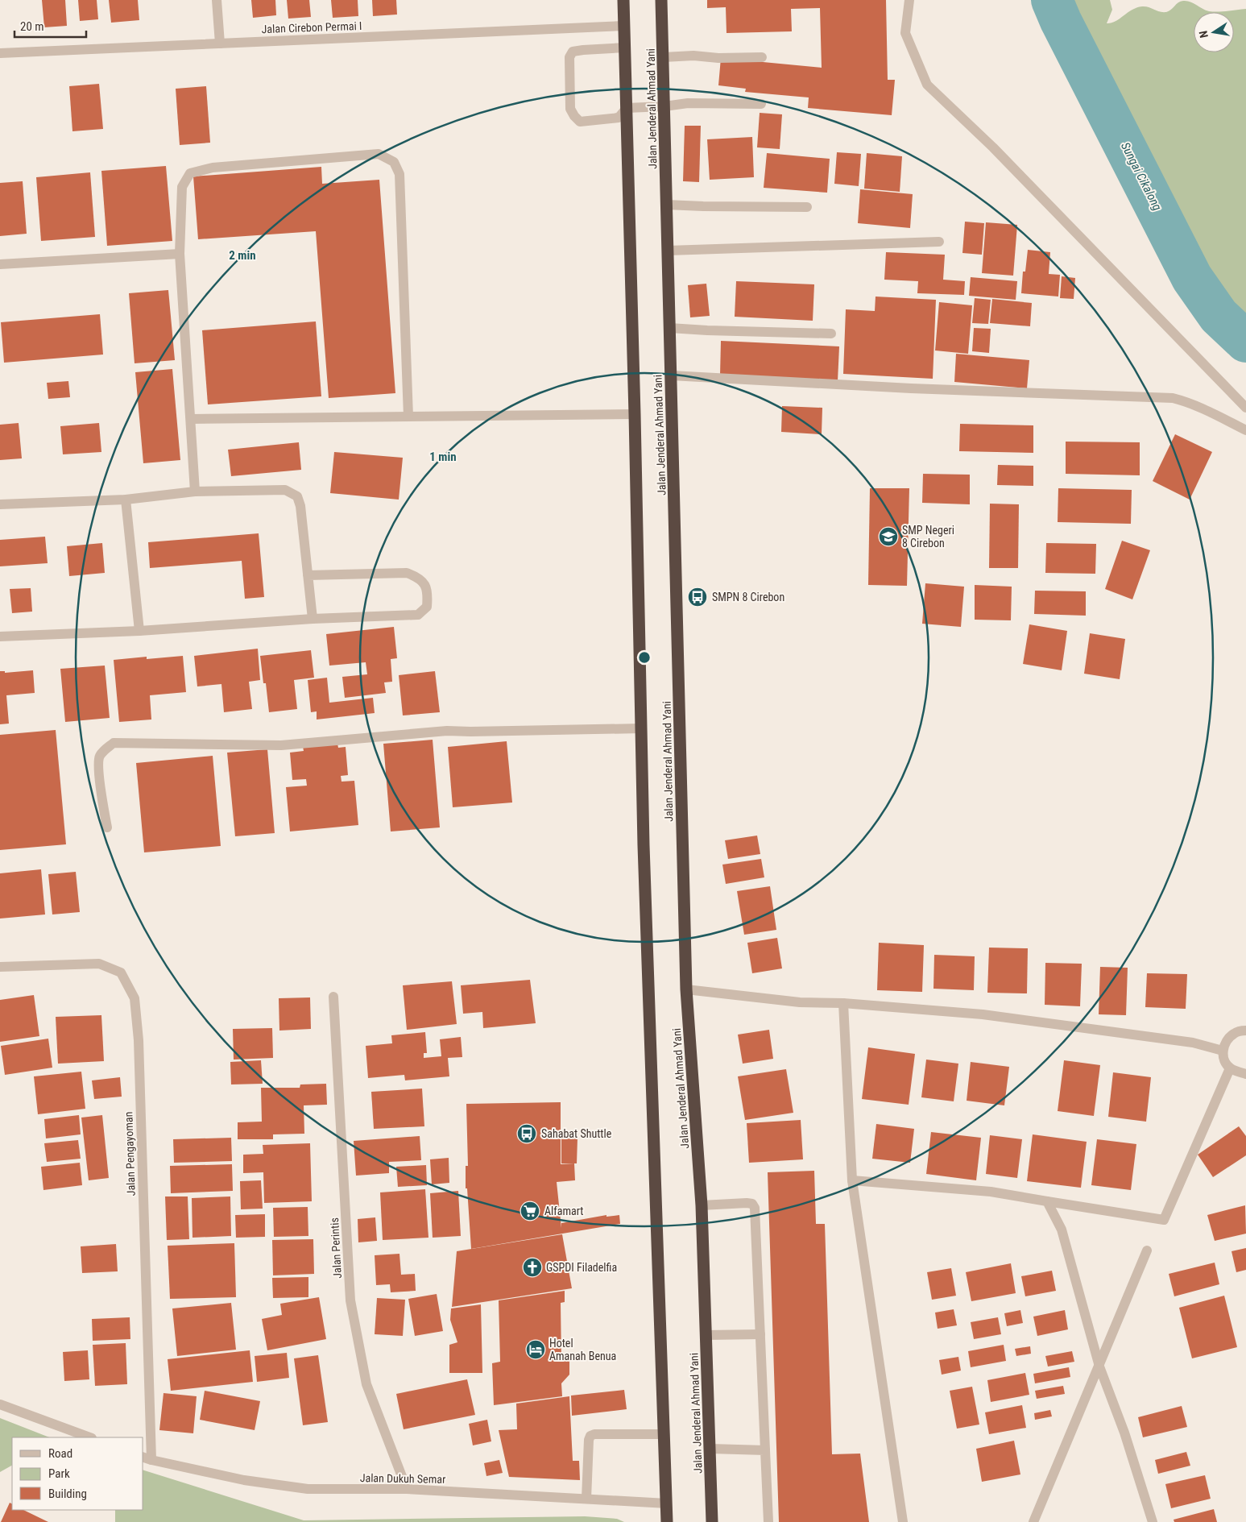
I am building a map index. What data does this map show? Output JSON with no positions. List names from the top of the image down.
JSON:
{
  "streets": {
    "highway": ["Jalan Jenderal Ahmad Yani"],
    "street": [
      "Jalan Cirebon Permai I",
      "Jalan Pengayoman",
      "Jalan Perintis",
      "Jalan Dukuh Semar"
    ]
  },
  "crossings": [
    ["Jalan Pengayoman", "Jalan Dukuh Semar"],
    ["Jalan Perintis", "Jalan Dukuh Semar"]
  ],
  "water": ["Sungai Cikalong"],
  "places": {
    "school or university": ["SMP Negeri 8 Cirebon"],
    "bus stop": ["SMPN 8 Cirebon", "Sahabat Shuttle"],
    "supermarket": ["Alfamart"],
    "church": ["GSPDI Filadelfia"],
    "hotel": ["Hotel Amanah Benua"]
  },
  "legend": ["Road", "Park", "Building"],
  "scale_bar": "20 m",
  "north": "left",
  "rings": ["2 min", "1 min"]
}
